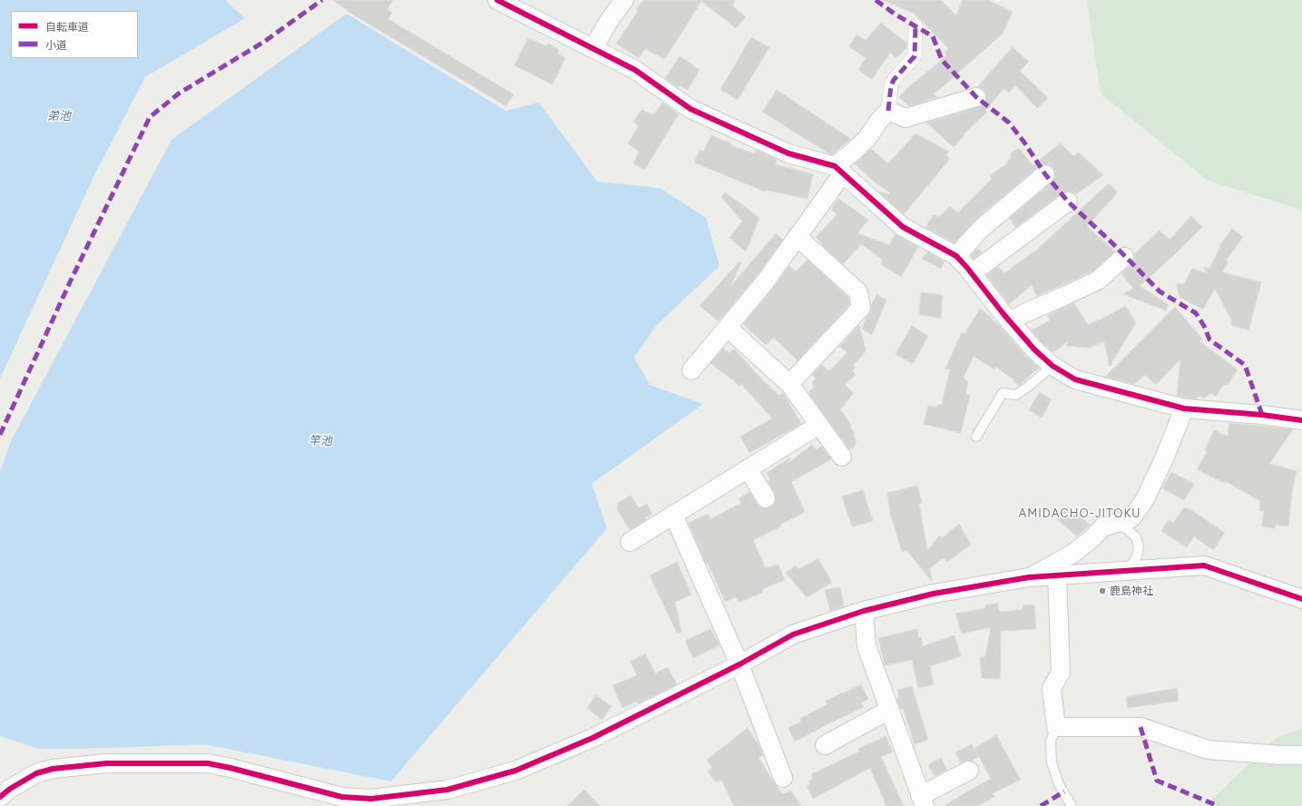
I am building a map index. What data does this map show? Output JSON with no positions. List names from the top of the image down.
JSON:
{
  "districts": ["AMIDACHO-JITOKU"],
  "water": ["弟池", "竿池"],
  "places": ["鹿島神社"],
  "legend": ["自転車道", "小道"]
}
